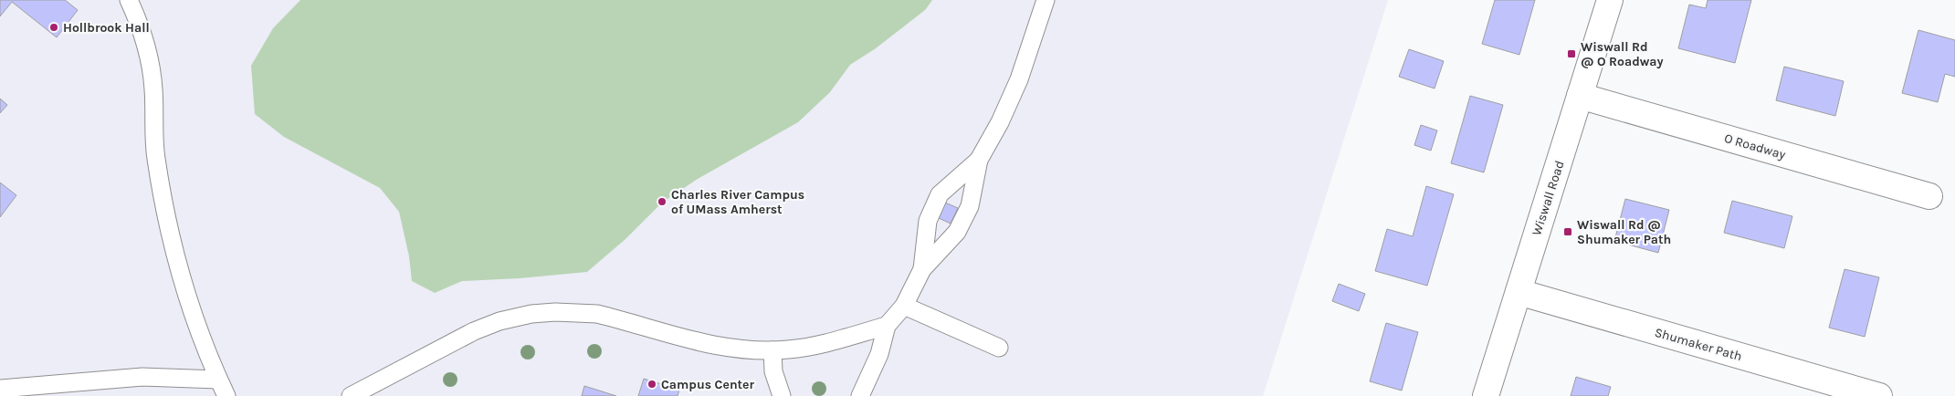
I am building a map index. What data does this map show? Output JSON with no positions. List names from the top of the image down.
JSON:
{
  "streets": {
    "street": ["O Roadway", "Wiswall Road", "Shumaker Path"]
  },
  "crossings": [
    ["O Roadway", "Wiswall Road"],
    ["Wiswall Road", "Shumaker Path"]
  ],
  "places": {
    "other": ["Hollbrook Hall", "Charles River Campus of UMass Amherst", "Campus Center"],
    "transit": ["Wiswall Rd @ O Roadway", "Wiswall Rd @ Shumaker Path"]
  }
}
